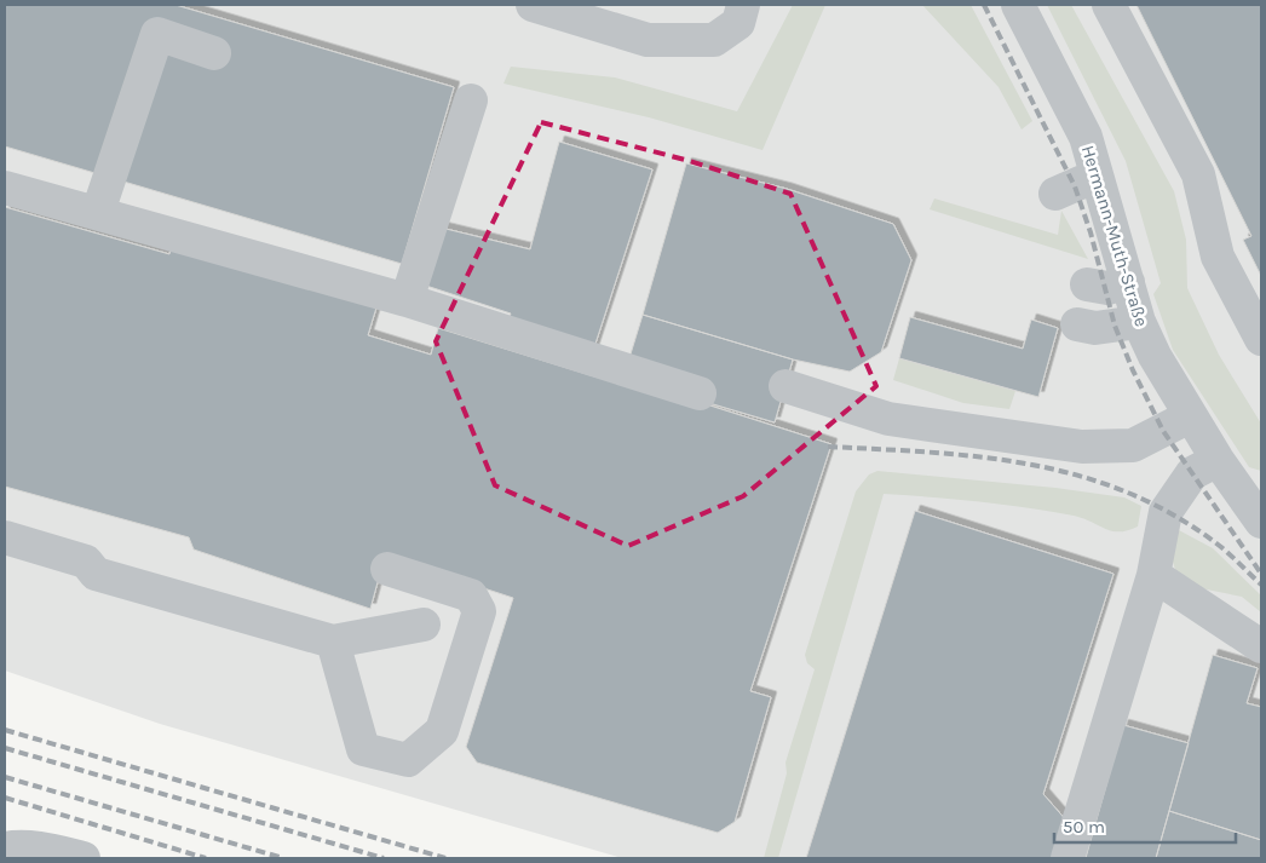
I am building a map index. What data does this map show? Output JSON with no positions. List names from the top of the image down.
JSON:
{
  "streets": {
    "street": ["Hermann-Muth-Straße"]
  },
  "scale_bar": "50 m"
}
